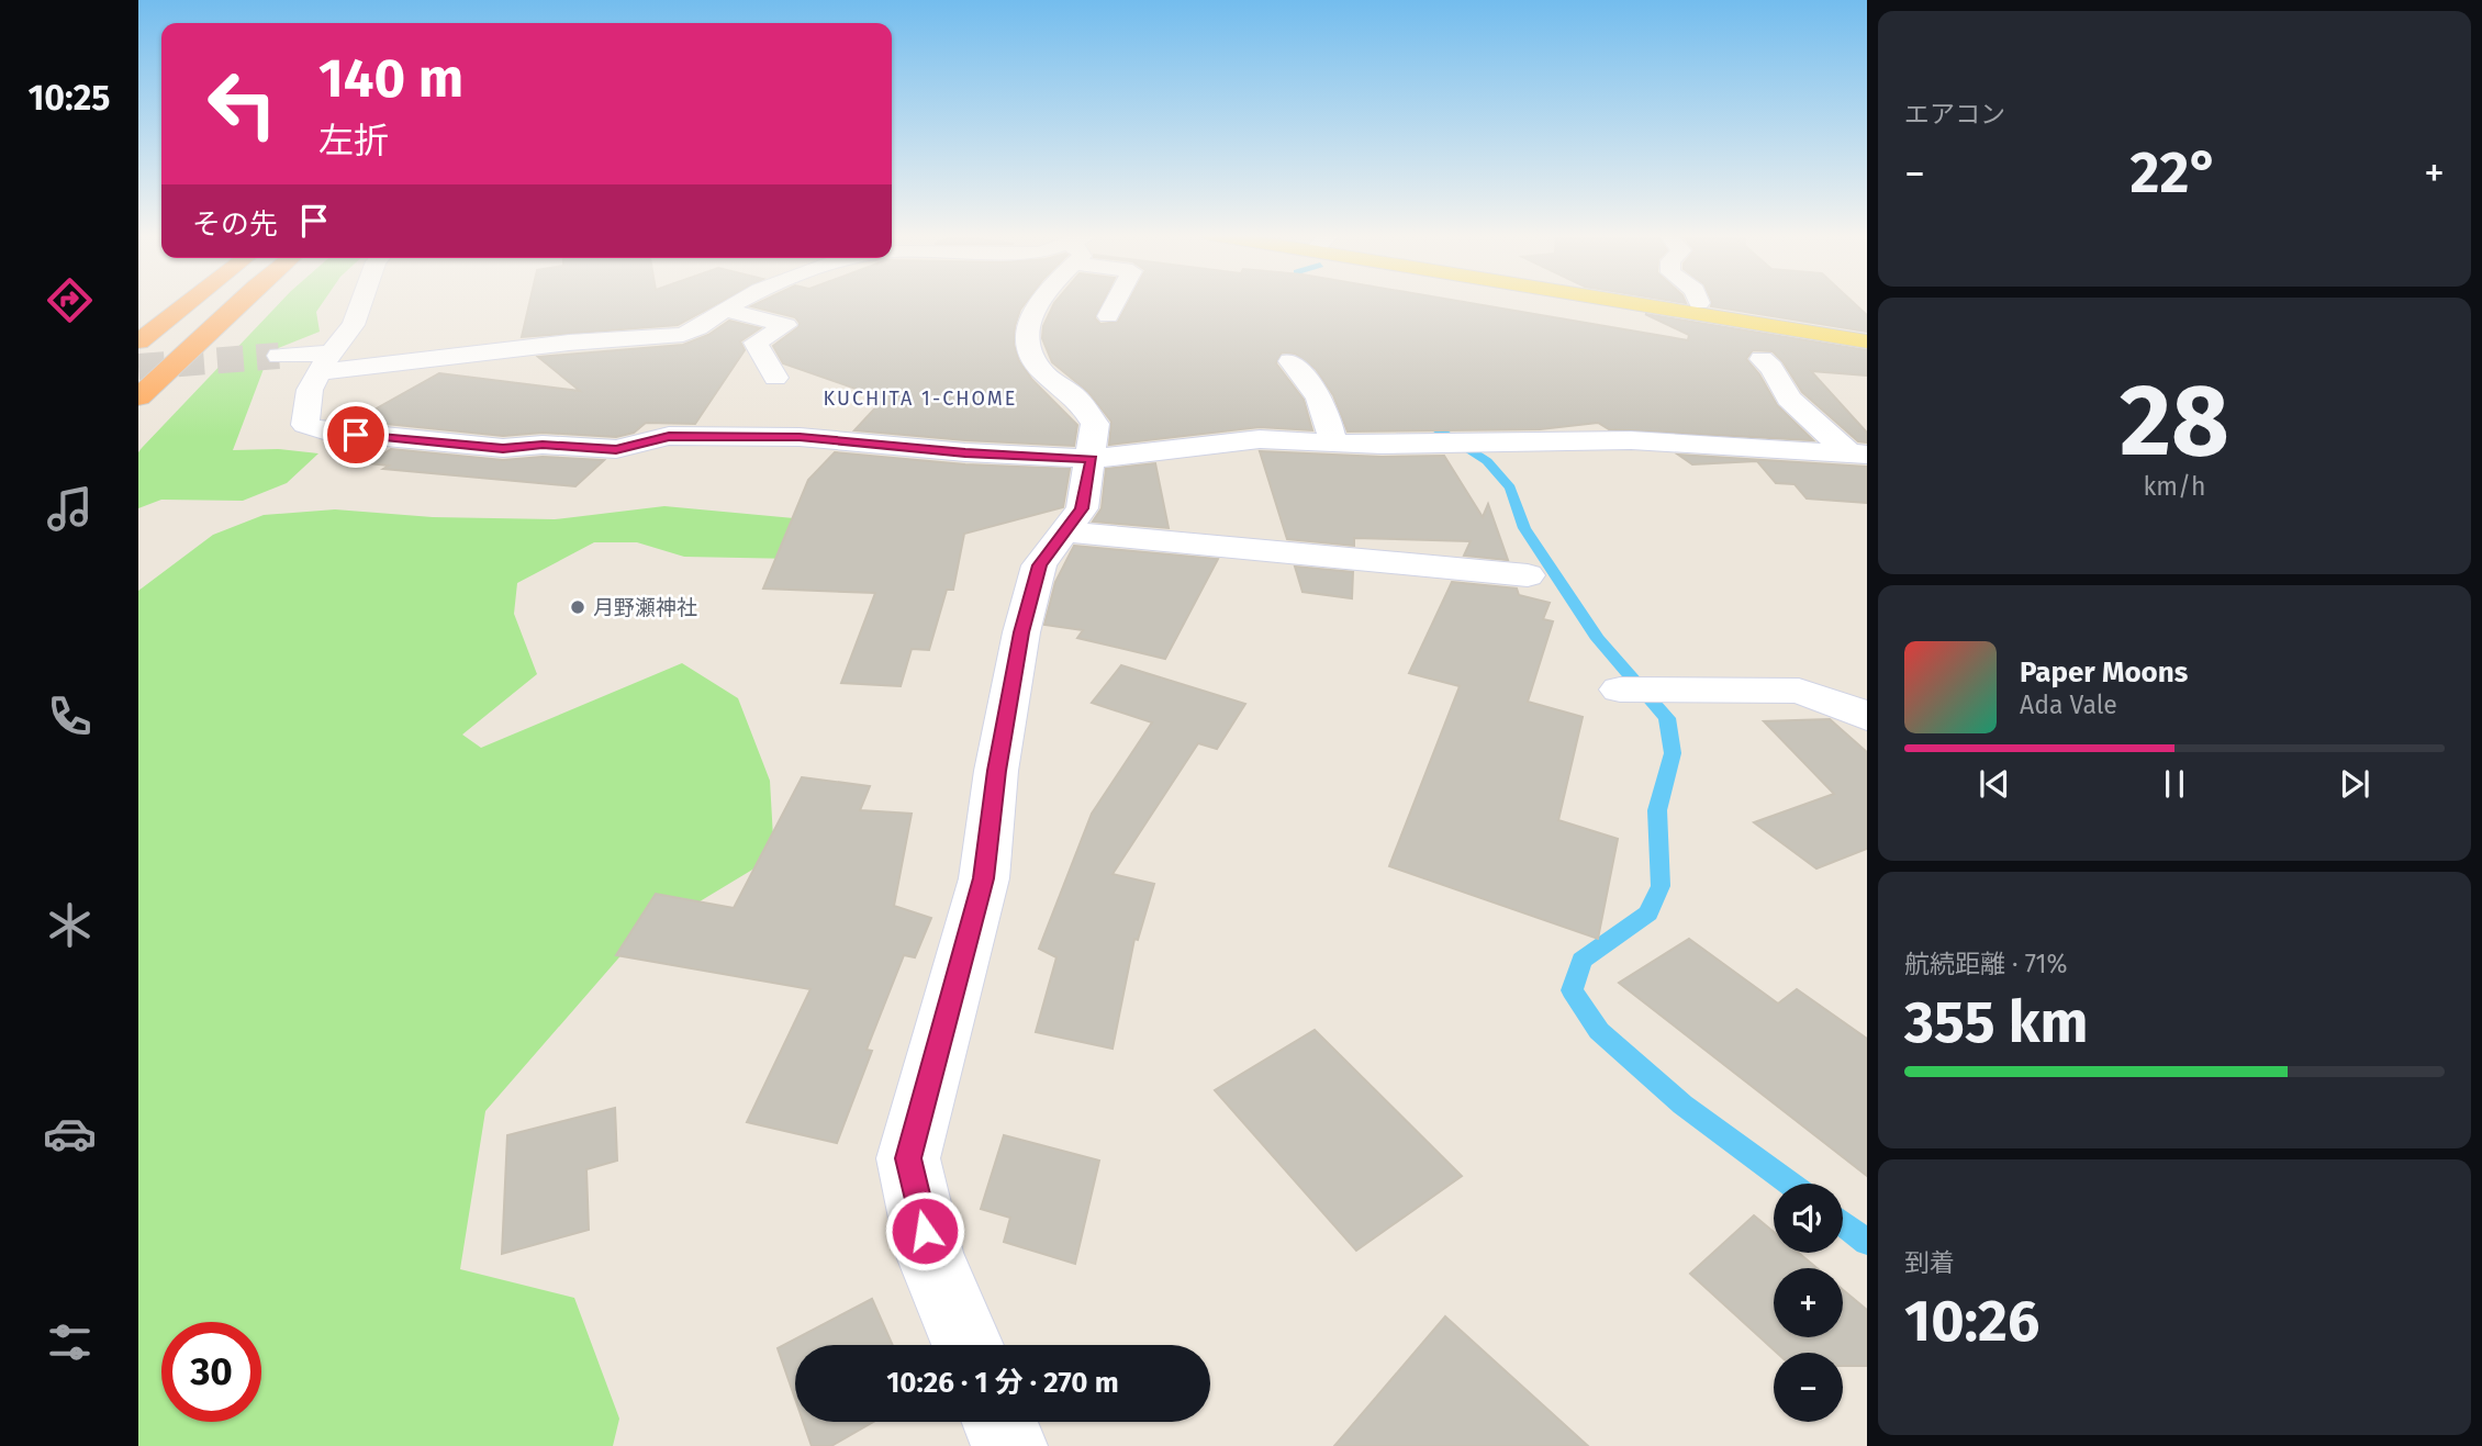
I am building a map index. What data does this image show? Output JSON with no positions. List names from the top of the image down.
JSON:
{
  "districts": ["KUCHITA 1-CHOME"],
  "places": ["月野瀬神社"],
  "page": {
    "tabs": "10:25",
    "tile": [
      "エアコン",
      ["28", "km/h"],
      ["航続距離 · 71%", "355 km"],
      ["到着", "10:26"]
    ],
    "turn": ["140 m", "左折"],
    "heat": ["−", "22°", "+"],
    "then": "その先",
    "song": ["Paper Moons", "Ada Vale"],
    "map_buttons": ["+", "−"],
    "limit": "30",
    "trip": "10:26 · 1 分 · 270 m"
  }
}
